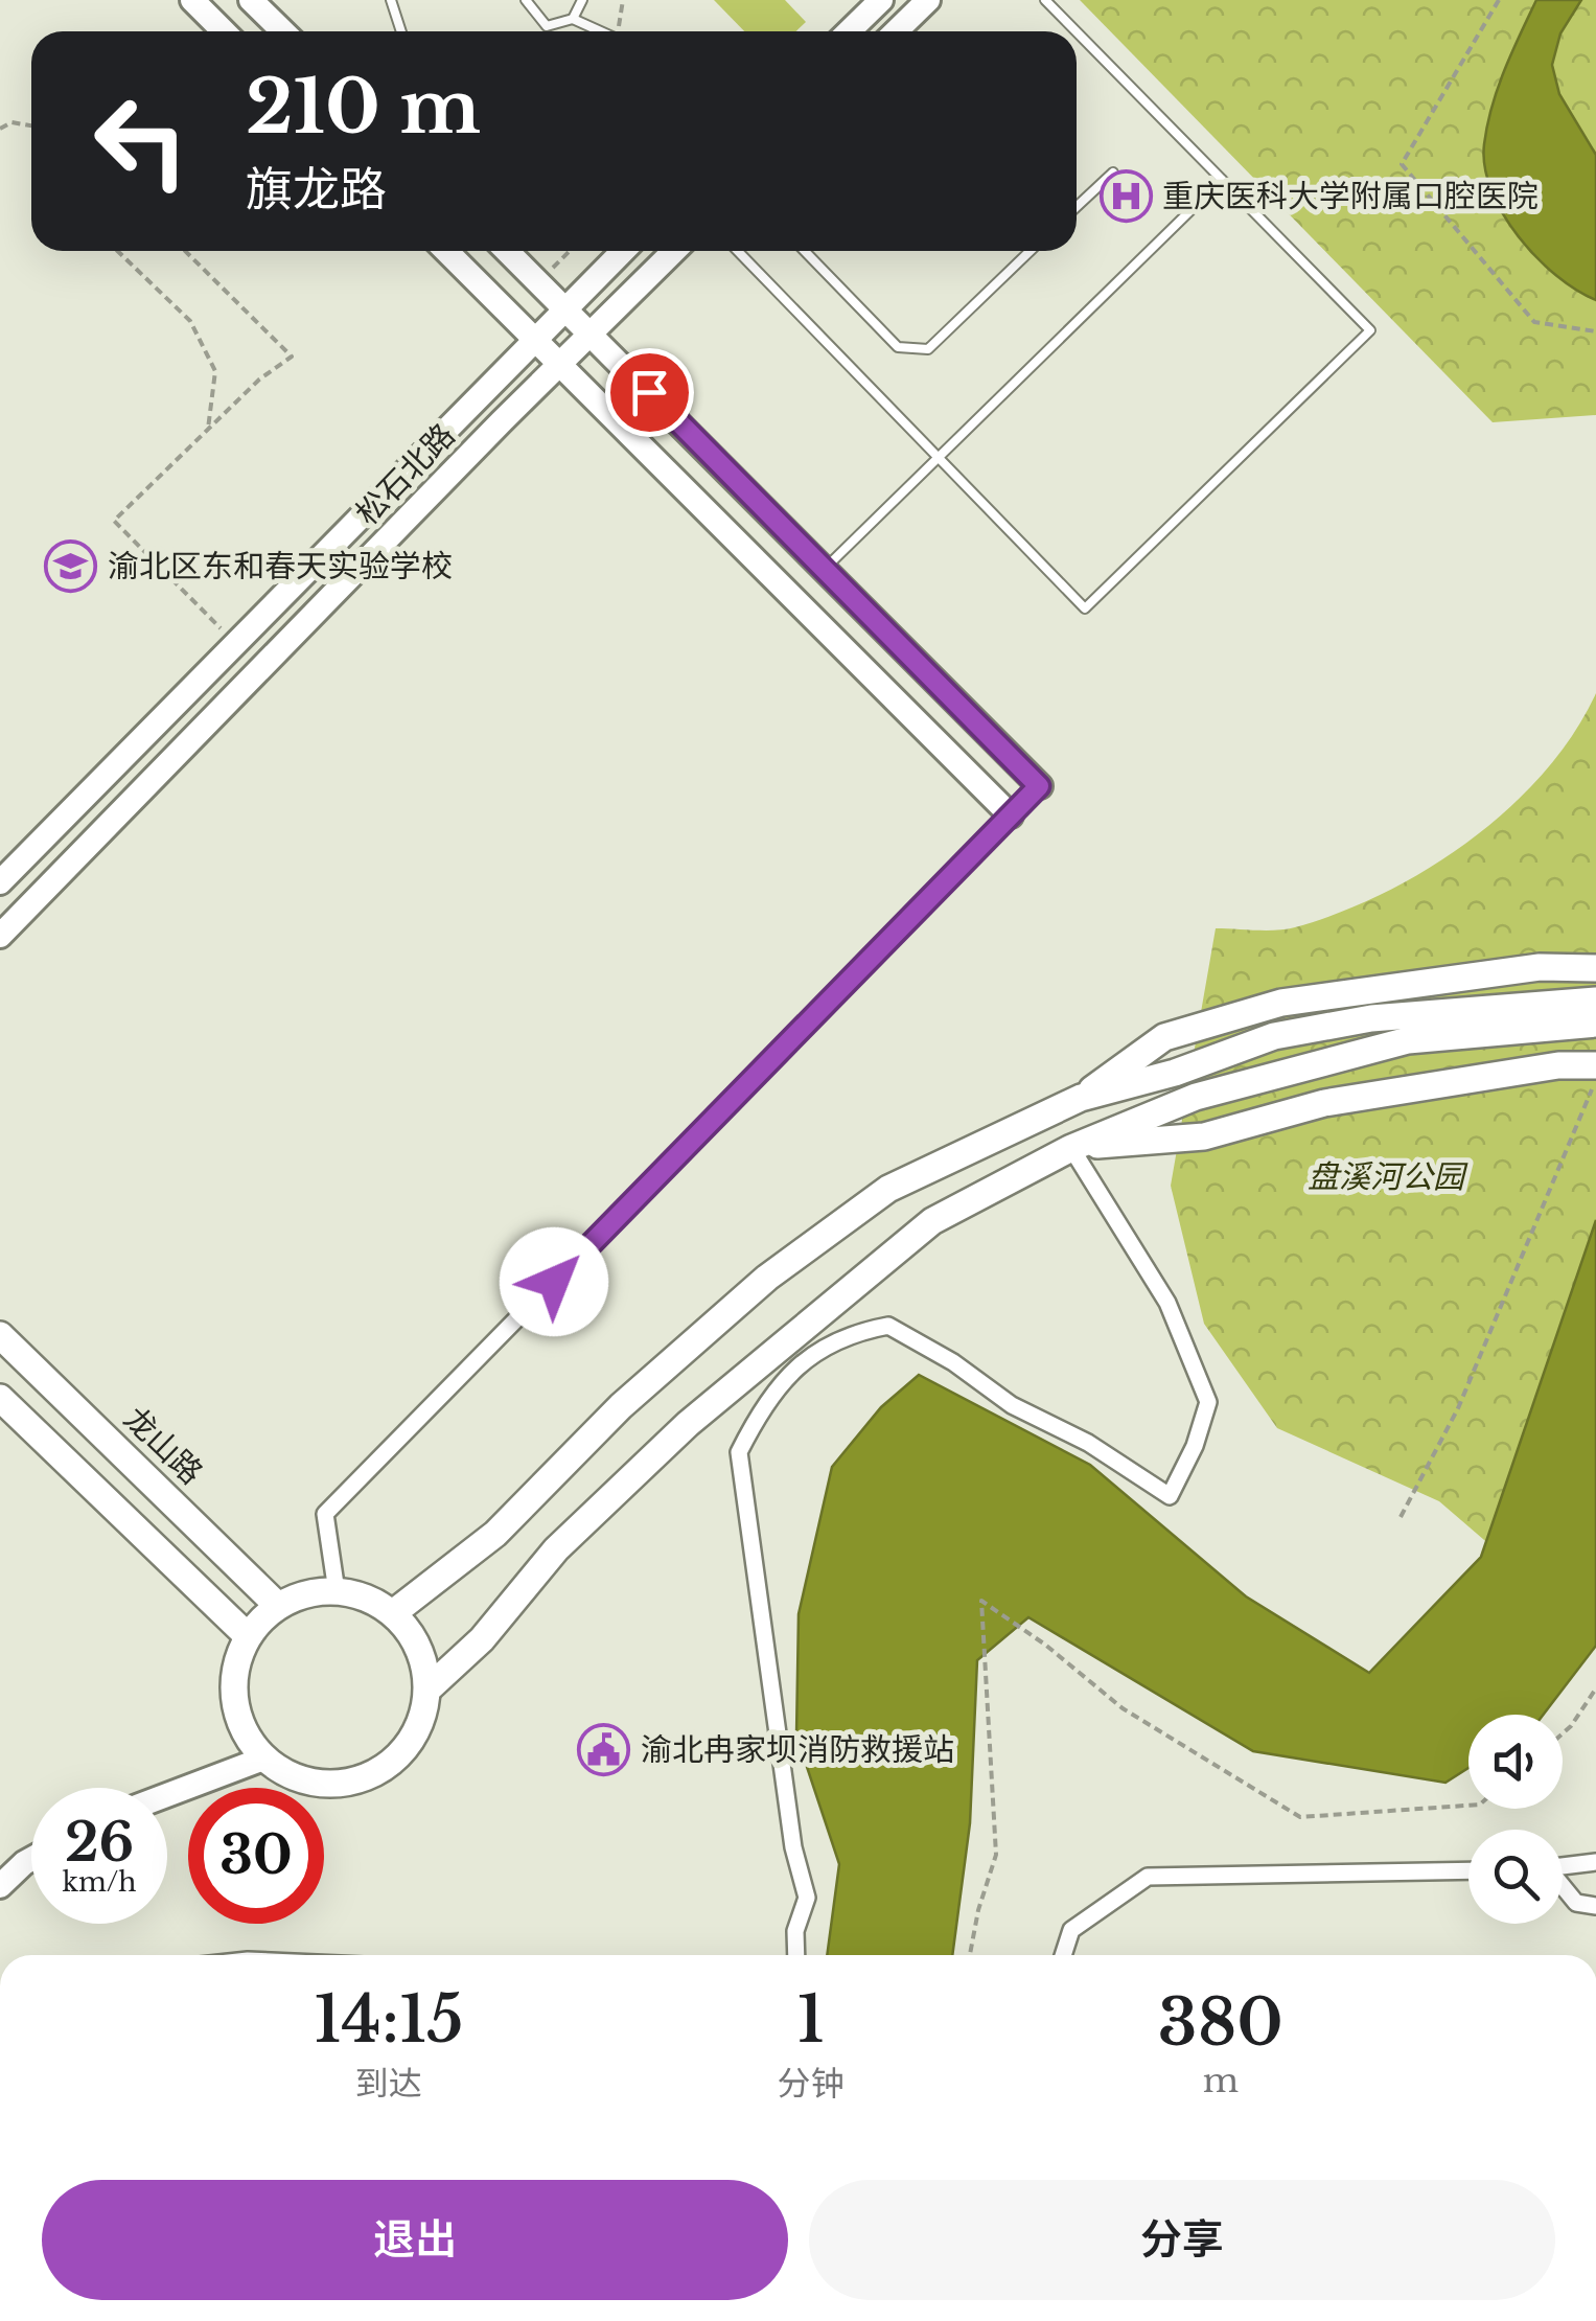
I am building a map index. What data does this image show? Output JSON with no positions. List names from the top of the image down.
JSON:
{
  "streets": {
    "main road": ["松石北路", "龙山路"]
  },
  "parks": ["盘溪河公园"],
  "places": {
    "hospital": ["重庆医科大学附属口腔医院"],
    "school or university": ["渝北区东和春天实验学校"],
    "public building": ["渝北冉家坝消防救援站"]
  },
  "page": {
    "turn": ["210 m", "旗龙路"],
    "speed": "26 km/h",
    "limit": "30",
    "eta": [
      "14:15",
      "到达",
      "1",
      "分钟",
      "380",
      "m"
    ],
    "buttons": ["退出", "分享"]
  }
}
